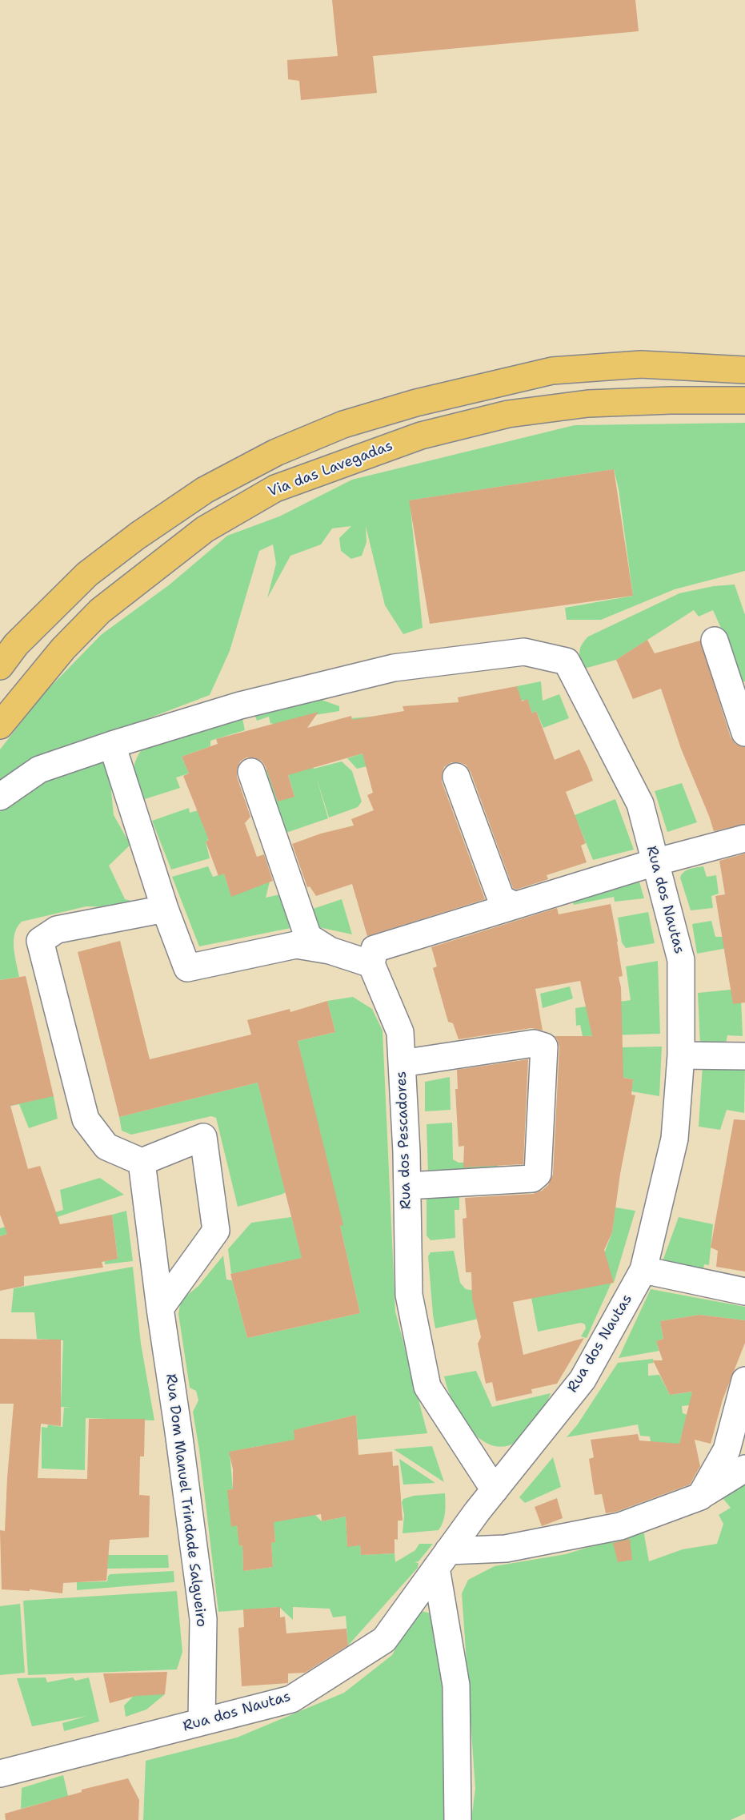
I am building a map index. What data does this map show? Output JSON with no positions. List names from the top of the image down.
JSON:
{
  "streets": {
    "main road": ["Via das Lavegadas"],
    "street": ["Rua dos Nautas", "Rua dos Pescadores", "Rua Dom Manuel Trindade Salgueiro"]
  },
  "crossings": [
    ["Rua dos Nautas", "Rua dos Pescadores"],
    ["Rua dos Nautas", "Rua Dom Manuel Trindade Salgueiro"]
  ]
}
